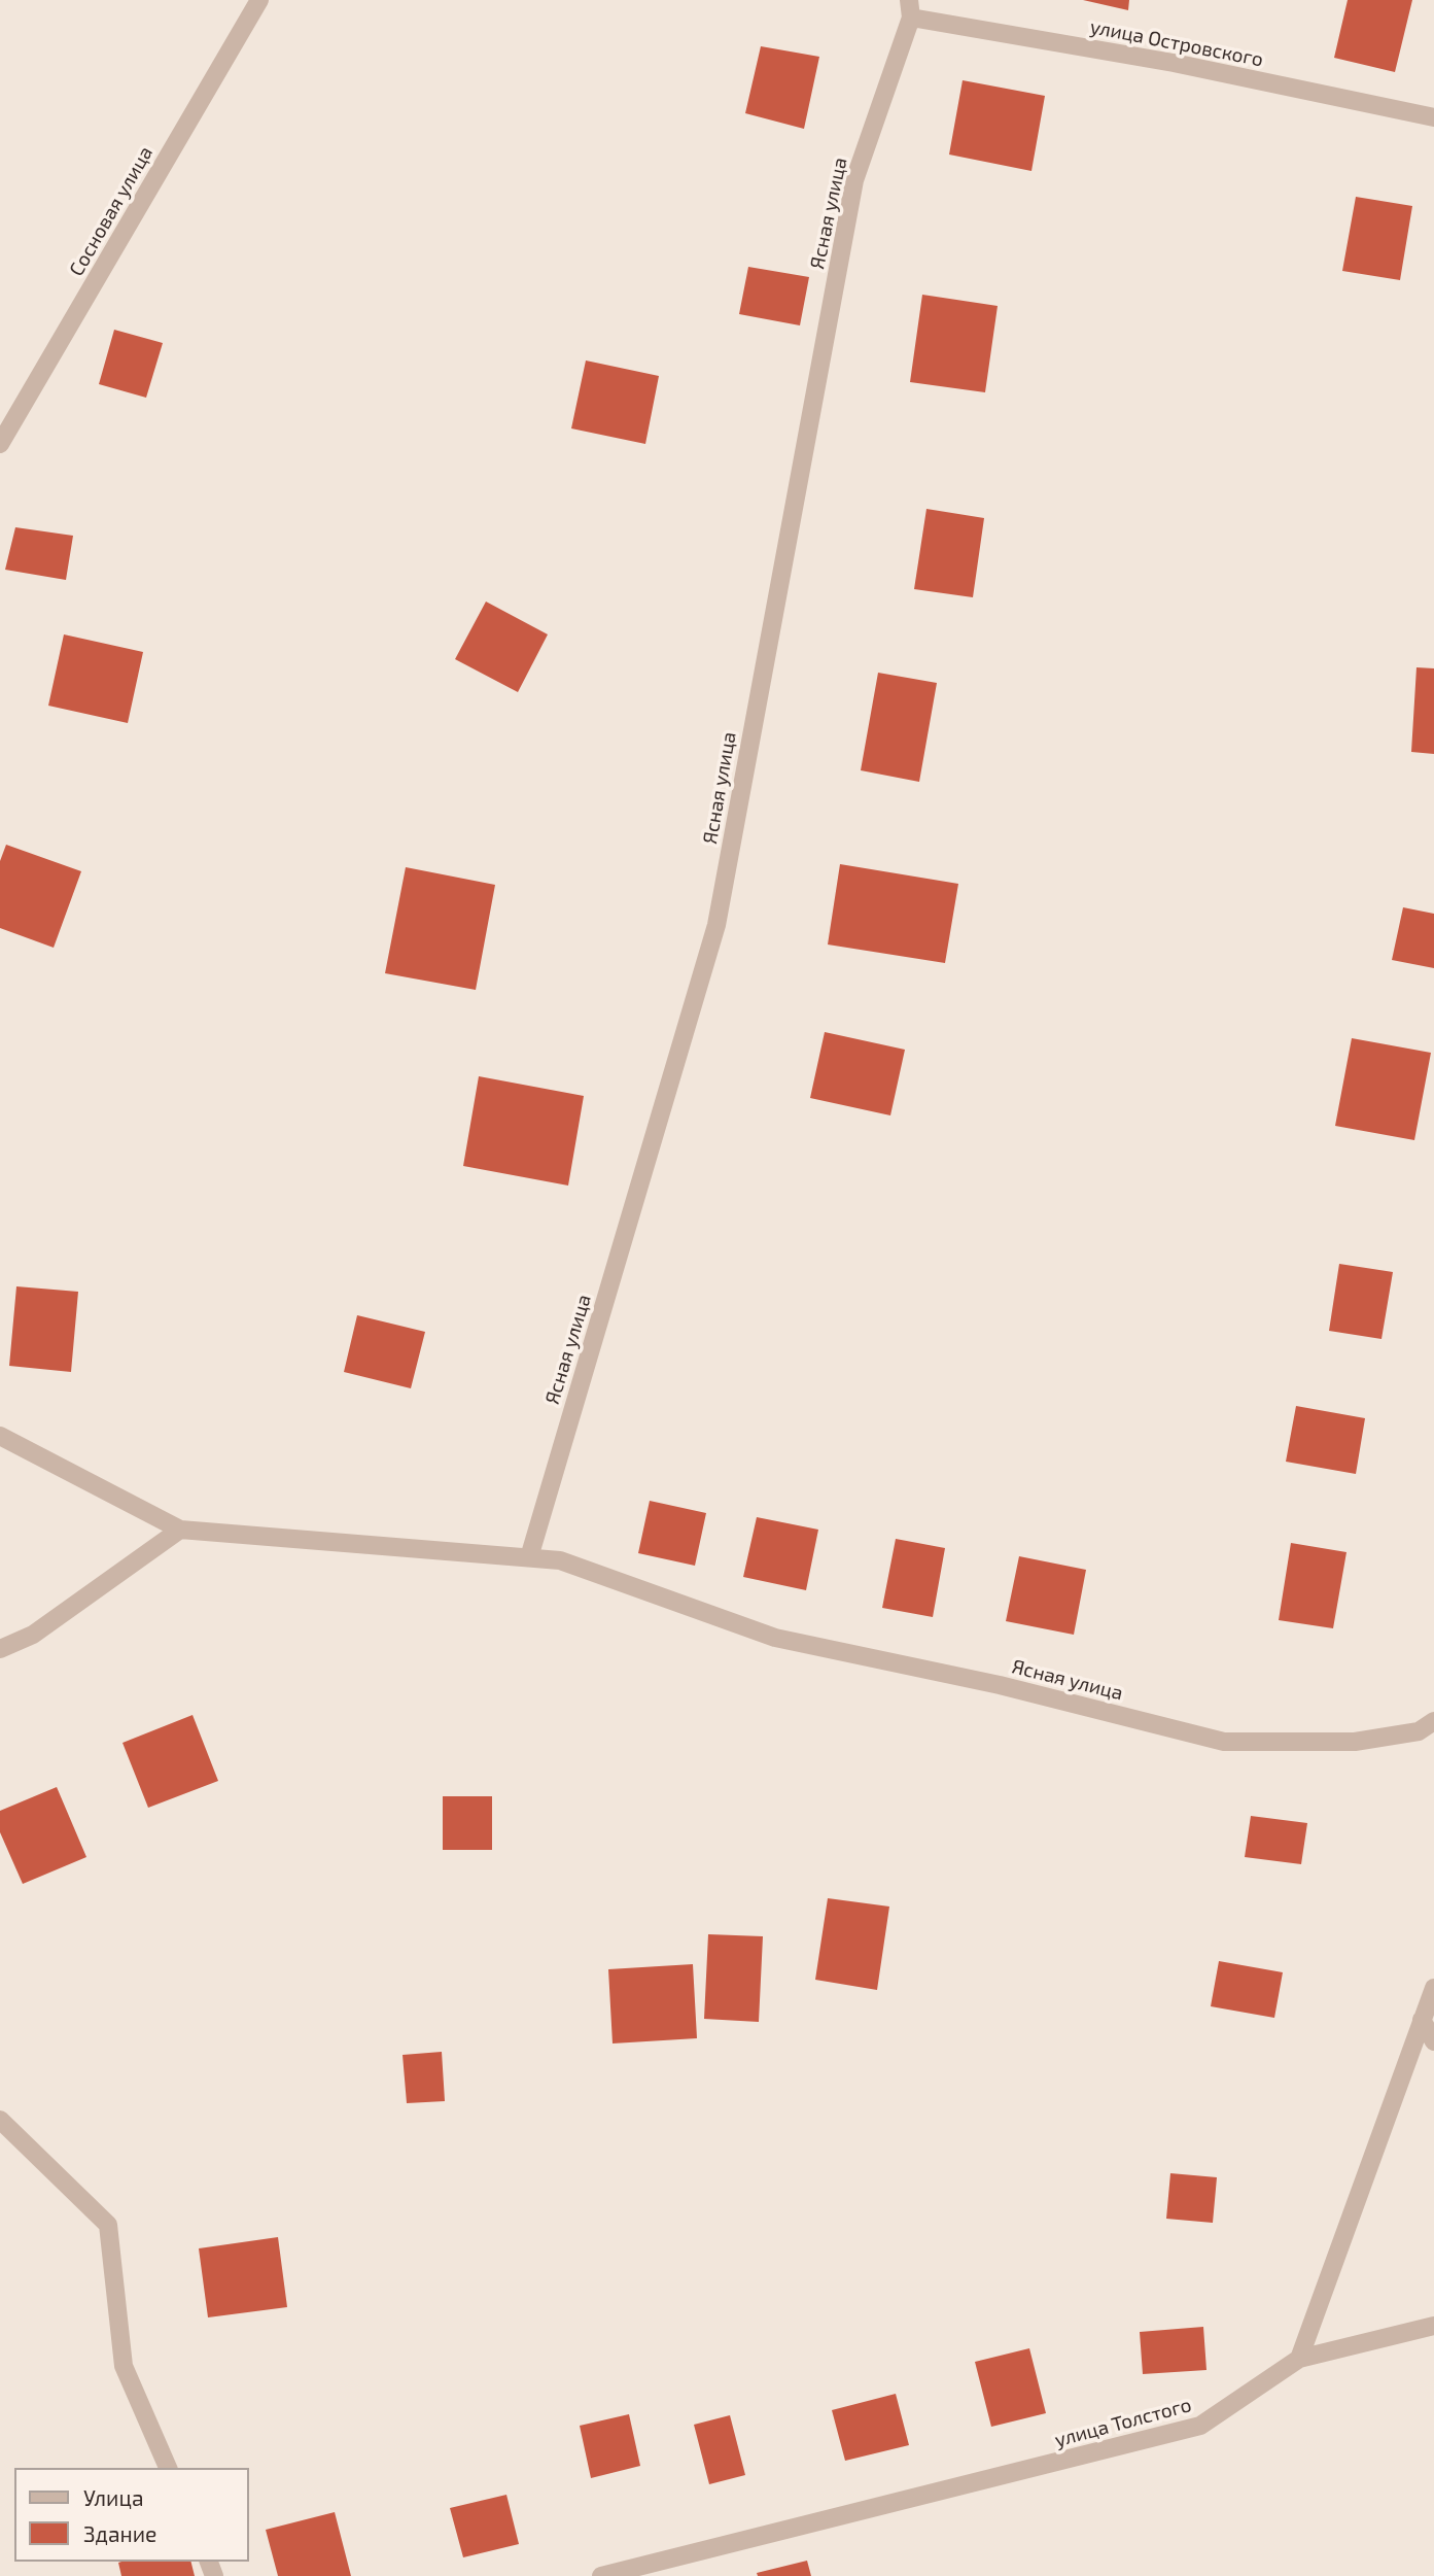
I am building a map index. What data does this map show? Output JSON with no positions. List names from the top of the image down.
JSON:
{
  "streets": {
    "street": [
      "улица Островского",
      "Сосновая улица",
      "Ясная улица",
      "улица Толстого"
    ]
  },
  "crossings": [
    ["улица Островского", "Ясная улица"]
  ],
  "legend": ["Улица", "Здание"]
}
